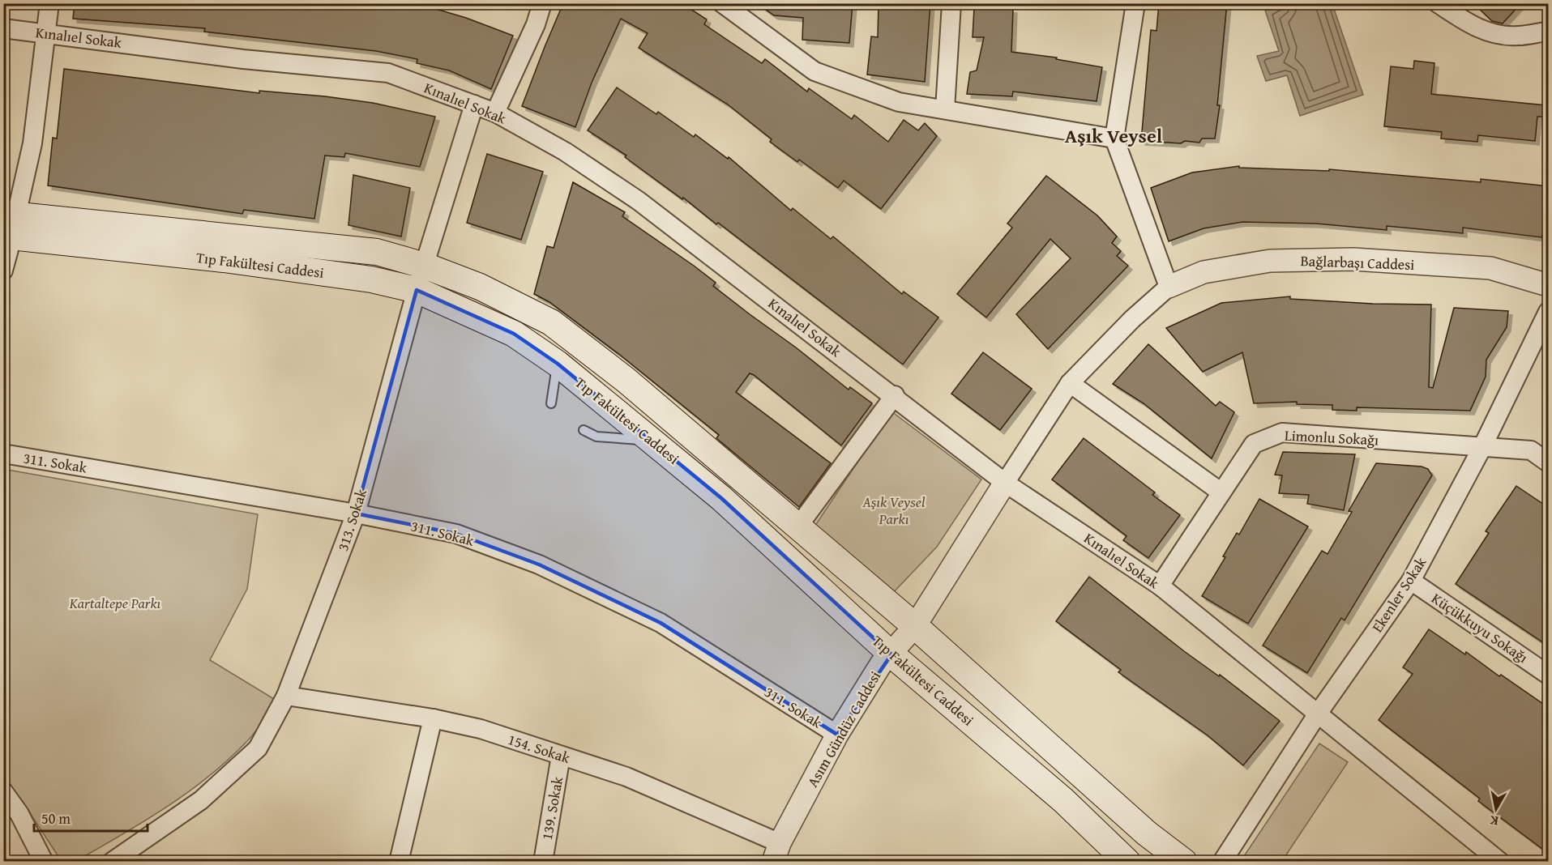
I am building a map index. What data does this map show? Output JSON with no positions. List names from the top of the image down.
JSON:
{
  "streets": {
    "main road": ["Tıp Fakültesi Caddesi"],
    "street": [
      "Kınalıel Sokak",
      "Bağlarbaşı Caddesi",
      "Limonlu Sokağı",
      "311. Sokak",
      "313. Sokak",
      "Ekenler Sokak",
      "Küçükkuyu Sokağı",
      "Asım Gündüz Caddesi",
      "154. Sokak",
      "139. Sokak"
    ]
  },
  "crossings": [
    ["Kınalıel Sokak", "Limonlu Sokağı"],
    ["Kınalıel Sokak", "313. Sokak"],
    ["Kınalıel Sokak", "Ekenler Sokak"],
    ["Kınalıel Sokak", "Asım Gündüz Caddesi"],
    ["Tıp Fakültesi Caddesi", "313. Sokak"],
    ["Tıp Fakültesi Caddesi", "Asım Gündüz Caddesi"],
    ["Limonlu Sokağı", "Ekenler Sokak"],
    ["311. Sokak", "313. Sokak"],
    ["311. Sokak", "Asım Gündüz Caddesi"],
    ["313. Sokak", "154. Sokak"],
    ["Ekenler Sokak", "Küçükkuyu Sokağı"],
    ["Asım Gündüz Caddesi", "154. Sokak"],
    ["154. Sokak", "139. Sokak"]
  ],
  "districts": ["Aşık Veysel"],
  "parks": ["Aşık Veysel Parkı", "Kartaltepe Parkı"],
  "scale_bar": "50 m",
  "north": "bottom"
}
